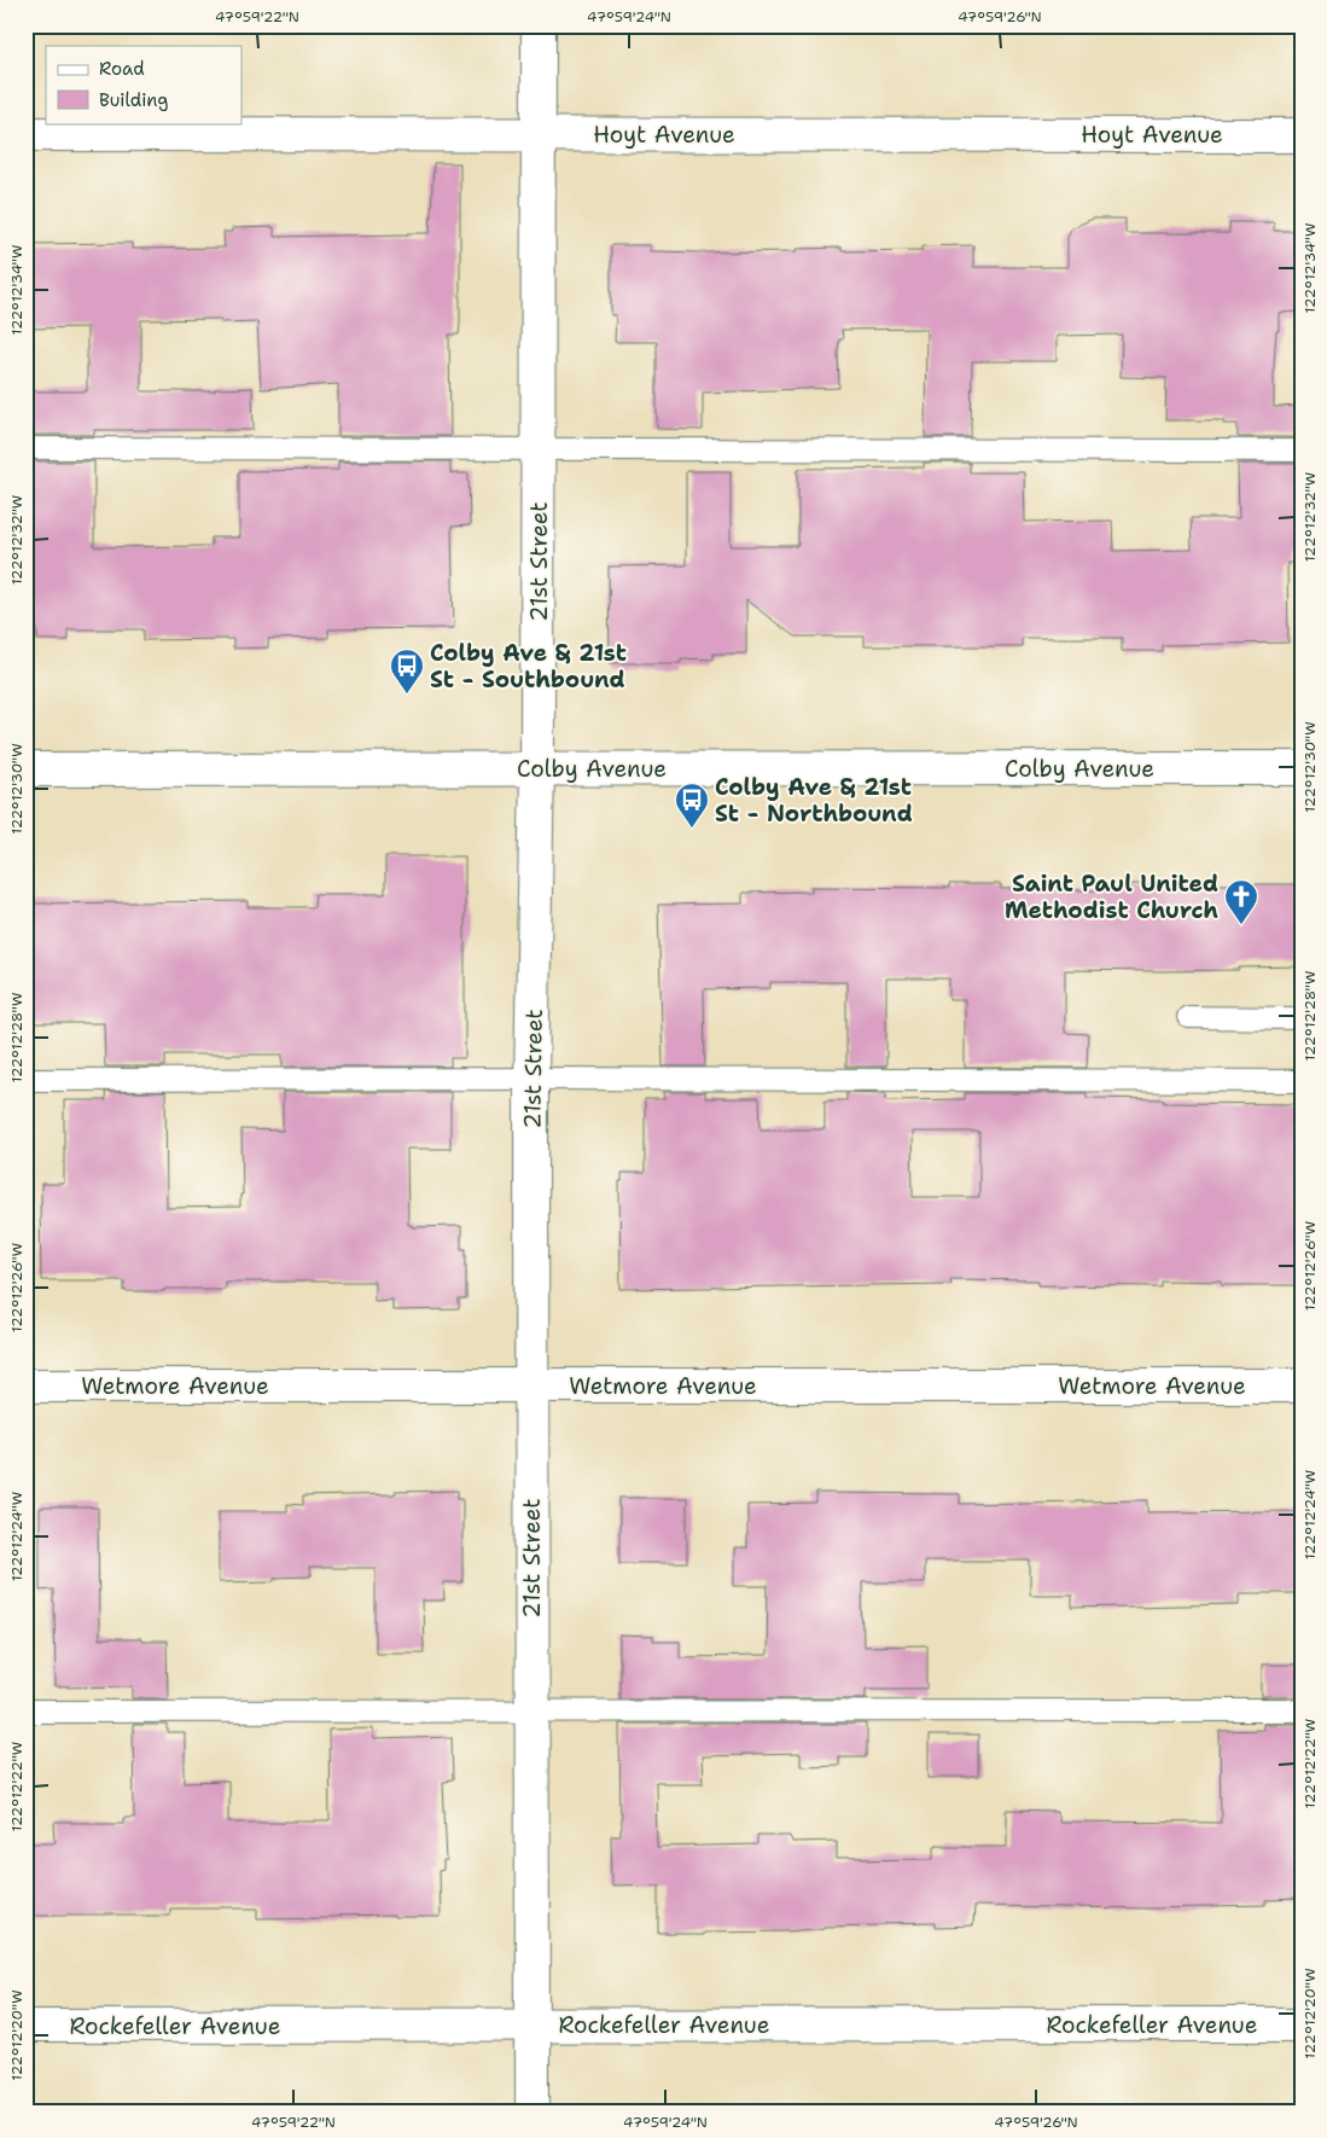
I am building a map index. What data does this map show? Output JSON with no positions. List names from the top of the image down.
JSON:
{
  "streets": {
    "street": [
      "Hoyt Avenue",
      "21st Street",
      "Colby Avenue",
      "Wetmore Avenue",
      "Rockefeller Avenue"
    ]
  },
  "crossings": [
    ["Hoyt Avenue", "21st Street"],
    ["21st Street", "Colby Avenue"],
    ["21st Street", "Wetmore Avenue"],
    ["21st Street", "Rockefeller Avenue"]
  ],
  "places": {
    "bus stop": ["Colby Ave & 21st St - Southbound", "Colby Ave & 21st St - Northbound"],
    "church": ["Saint Paul United Methodist Church"]
  },
  "legend": ["Road", "Building"],
  "coordinates": [
    "47°59'22\"N",
    "47°59'24\"N",
    "47°59'26\"N",
    "122°12'34\"W",
    "122°12'32\"W",
    "122°12'30\"W",
    "122°12'28\"W",
    "122°12'26\"W",
    "122°12'24\"W",
    "122°12'22\"W",
    "122°12'20\"W"
  ]
}
